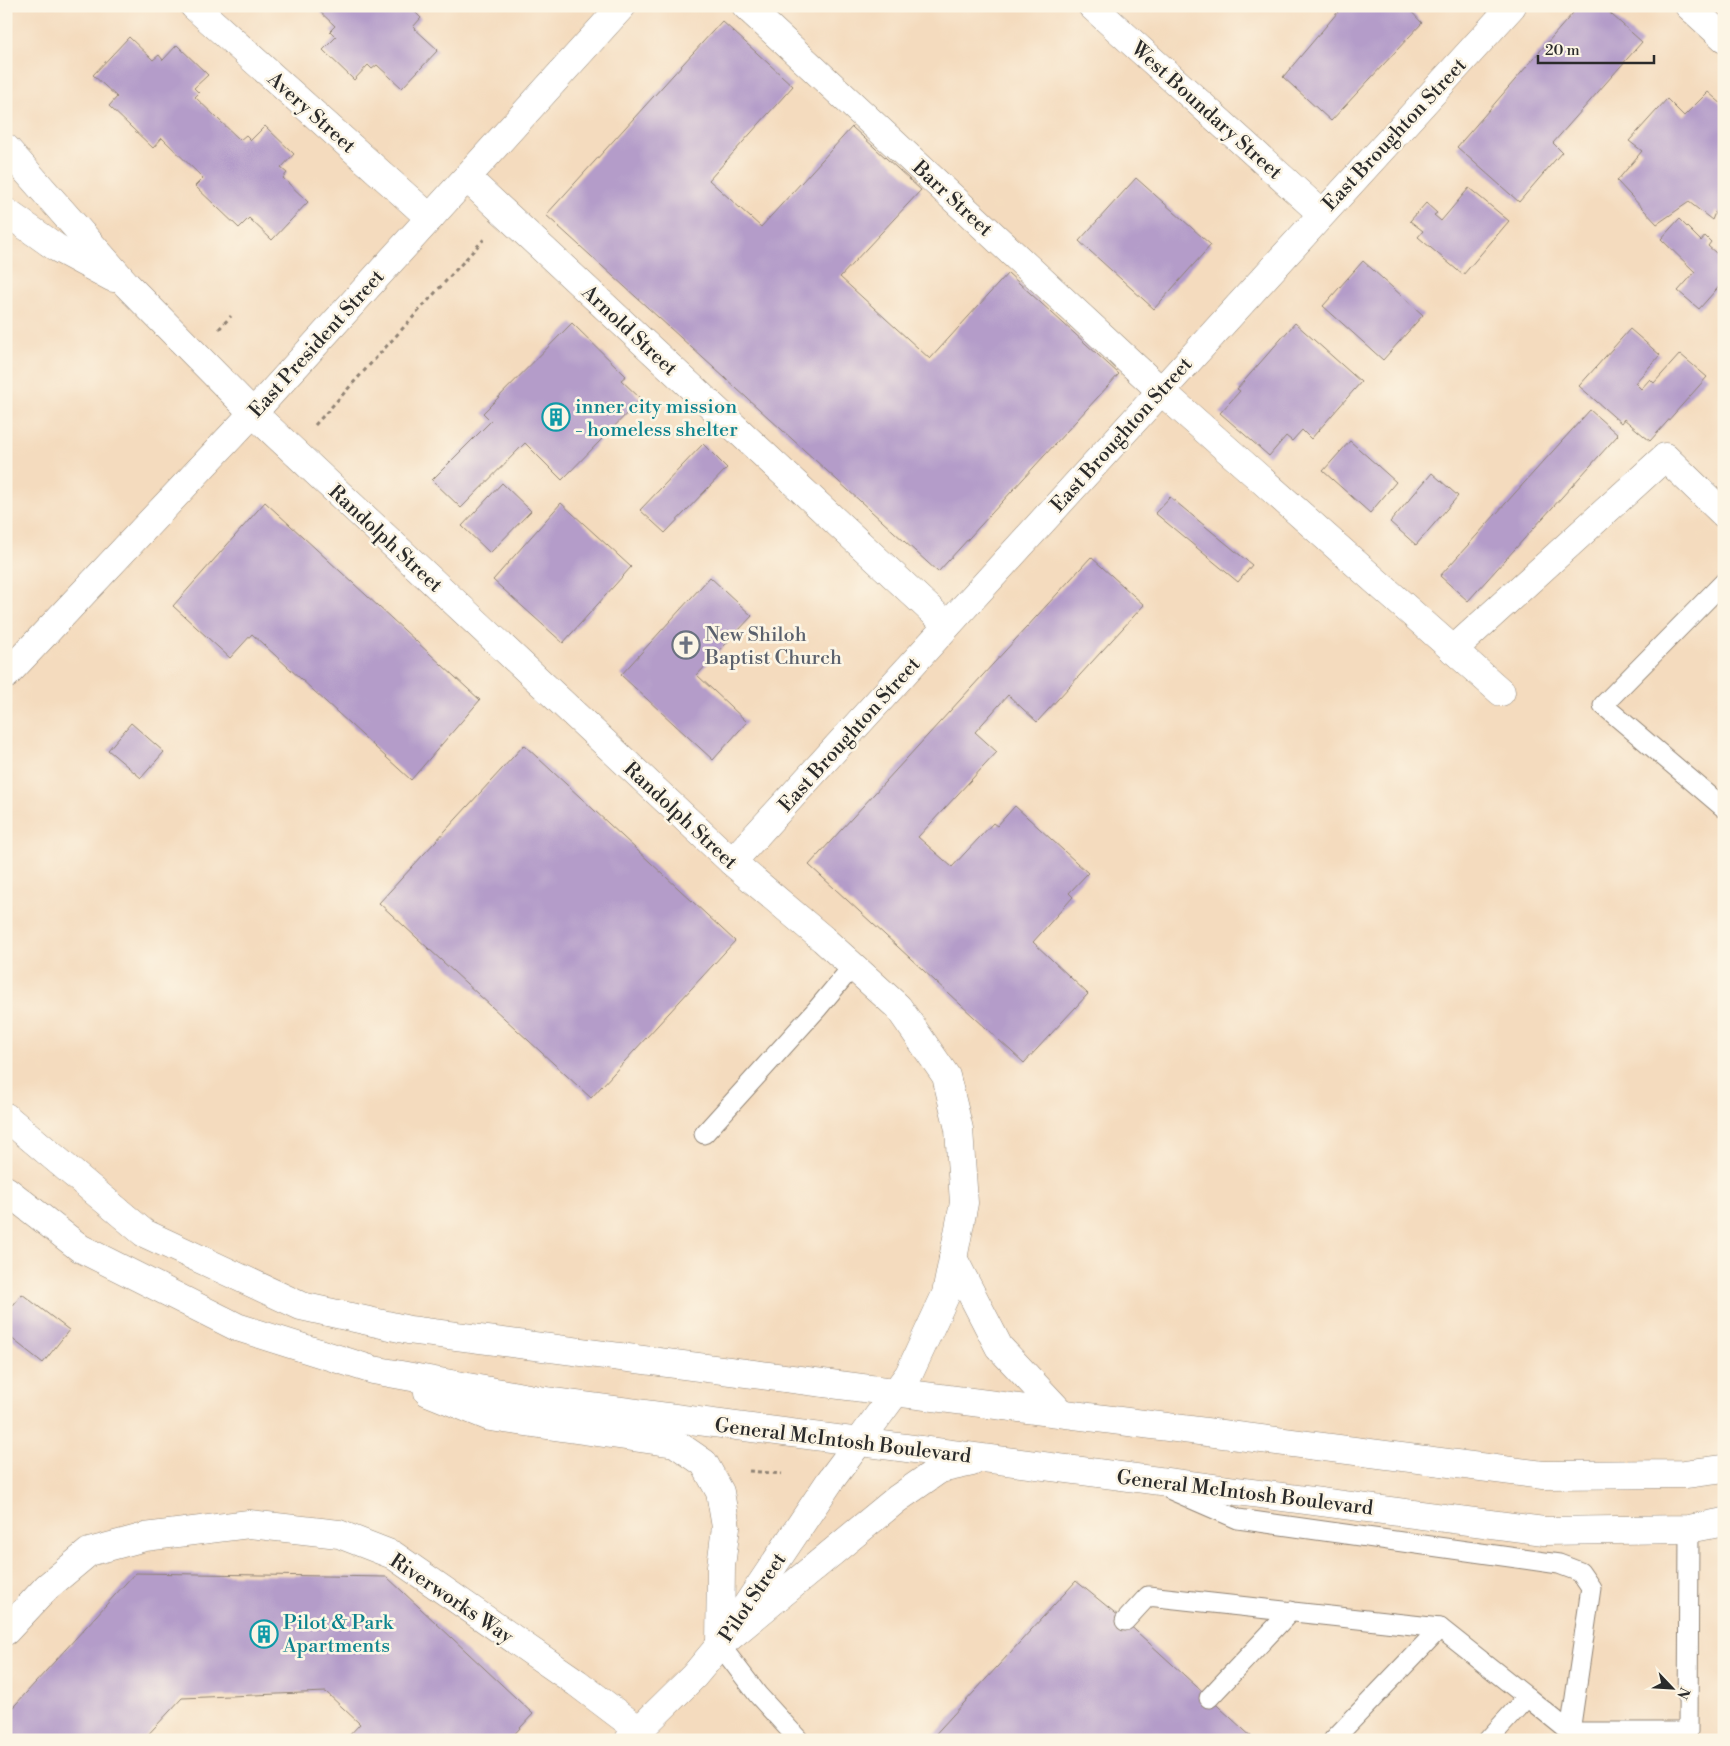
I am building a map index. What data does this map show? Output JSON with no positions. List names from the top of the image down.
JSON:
{
  "streets": {
    "street": [
      "West Boundary Street",
      "Avery Street",
      "East Broughton Street",
      "Barr Street",
      "Arnold Street",
      "East President Street",
      "Randolph Street",
      "General McIntosh Boulevard",
      "Pilot Street",
      "Riverworks Way"
    ]
  },
  "crossings": [
    ["West Boundary Street", "East Broughton Street"],
    ["Avery Street", "East President Street"],
    ["East Broughton Street", "Barr Street"],
    ["East Broughton Street", "Arnold Street"],
    ["East Broughton Street", "Randolph Street"],
    ["Arnold Street", "East President Street"],
    ["East President Street", "Randolph Street"],
    ["Randolph Street", "General McIntosh Boulevard"],
    ["Randolph Street", "Pilot Street"],
    ["General McIntosh Boulevard", "Pilot Street"],
    ["Pilot Street", "Riverworks Way"]
  ],
  "places": {
    "building": ["inner city mission - homeless shelter", "Pilot & Park Apartments"],
    "church": ["New Shiloh Baptist Church"]
  },
  "scale_bar": "20 m",
  "north": "bottom right"
}
